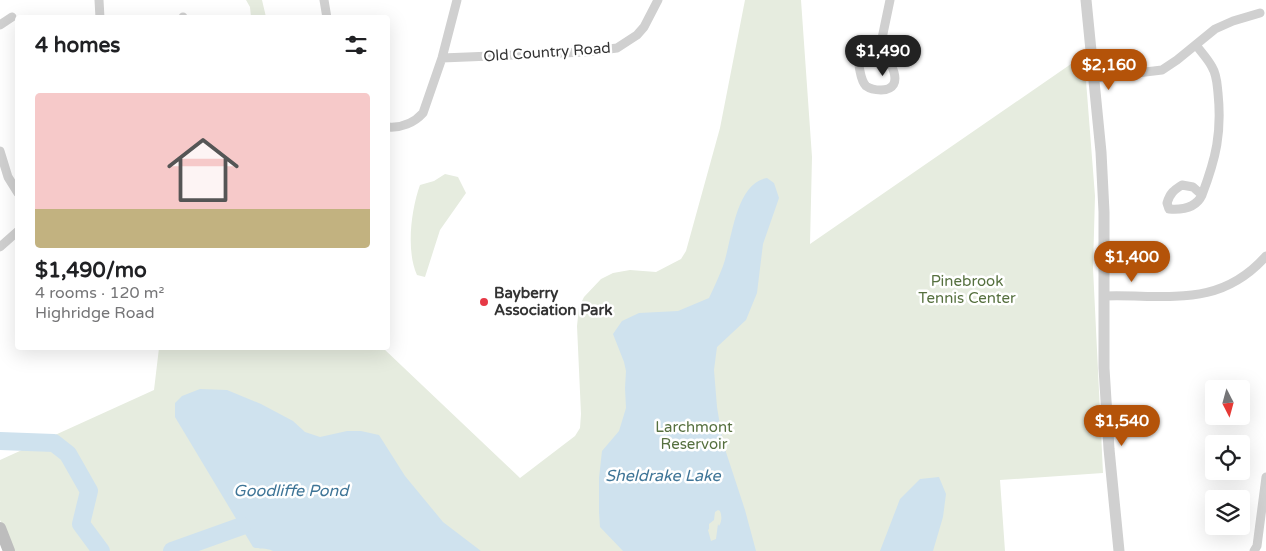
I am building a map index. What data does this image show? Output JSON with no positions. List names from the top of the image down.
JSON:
{
  "streets": {
    "street": ["Old Country Road"]
  },
  "water": ["Sheldrake Lake", "Goodliffe Pond"],
  "parks": ["Pinebrook Tennis Center", "Larchmont Reservoir"],
  "places": ["Bayberry Association Park"],
  "north": "bottom",
  "page": {
    "heading": "4 homes",
    "price": [
      "$1,490",
      "$2,160",
      "$1,400",
      "$1,540"
    ],
    "list": [
      {
        "name": "$1,490/mo",
        "note": "4 rooms · 120 m² · Highridge Road"
      }
    ]
  }
}
